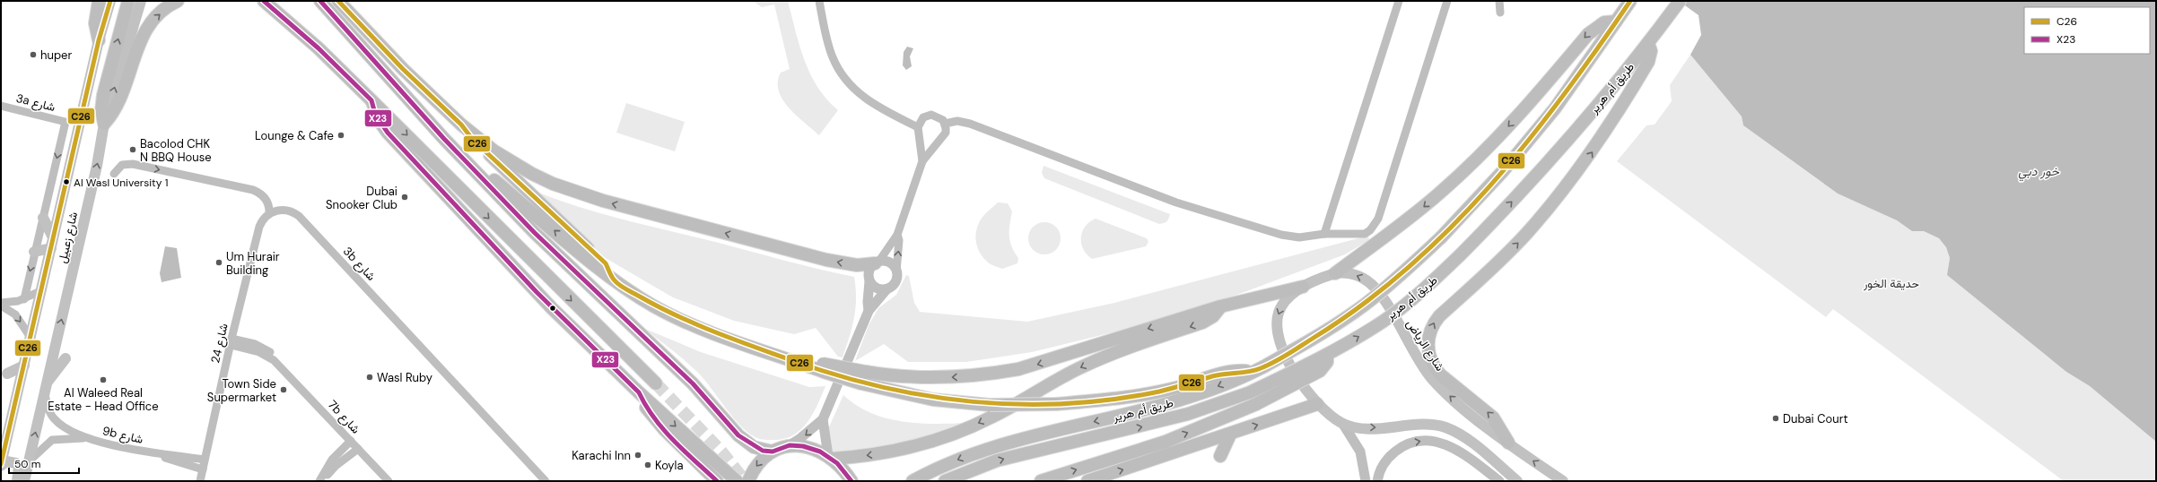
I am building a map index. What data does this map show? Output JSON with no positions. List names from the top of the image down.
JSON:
{
  "streets": {
    "main road": ["طريق أم هرير", "شارع زعبيل", "شارع الرياض"],
    "street": [
      "3a شارع",
      "3b شارع",
      "شارع 24",
      "7b شارع",
      "9b شارع"
    ]
  },
  "crossings": [
    ["شارع زعبيل", "9b شارع"],
    ["3b شارع", "شارع 24"],
    ["شارع 24", "7b شارع"],
    ["شارع 24", "9b شارع"]
  ],
  "water": ["خور دبي"],
  "parks": ["حديقة الخور"],
  "places": [
    "huper",
    "Lounge & Cafe",
    "Bacolod CHK N BBQ House",
    "Al Wasl University 1",
    "Dubai Snooker Club",
    "Um Hurair Building",
    "Wasl Ruby",
    "Al Waleed Real Estate - Head Office",
    "Town Side Supermarket",
    "Dubai Court",
    "Karachi Inn",
    "Koyla"
  ],
  "lines": ["transit line C26", "transit line X23"],
  "legend": ["C26", "X23"],
  "scale_bar": "50 m"
}
